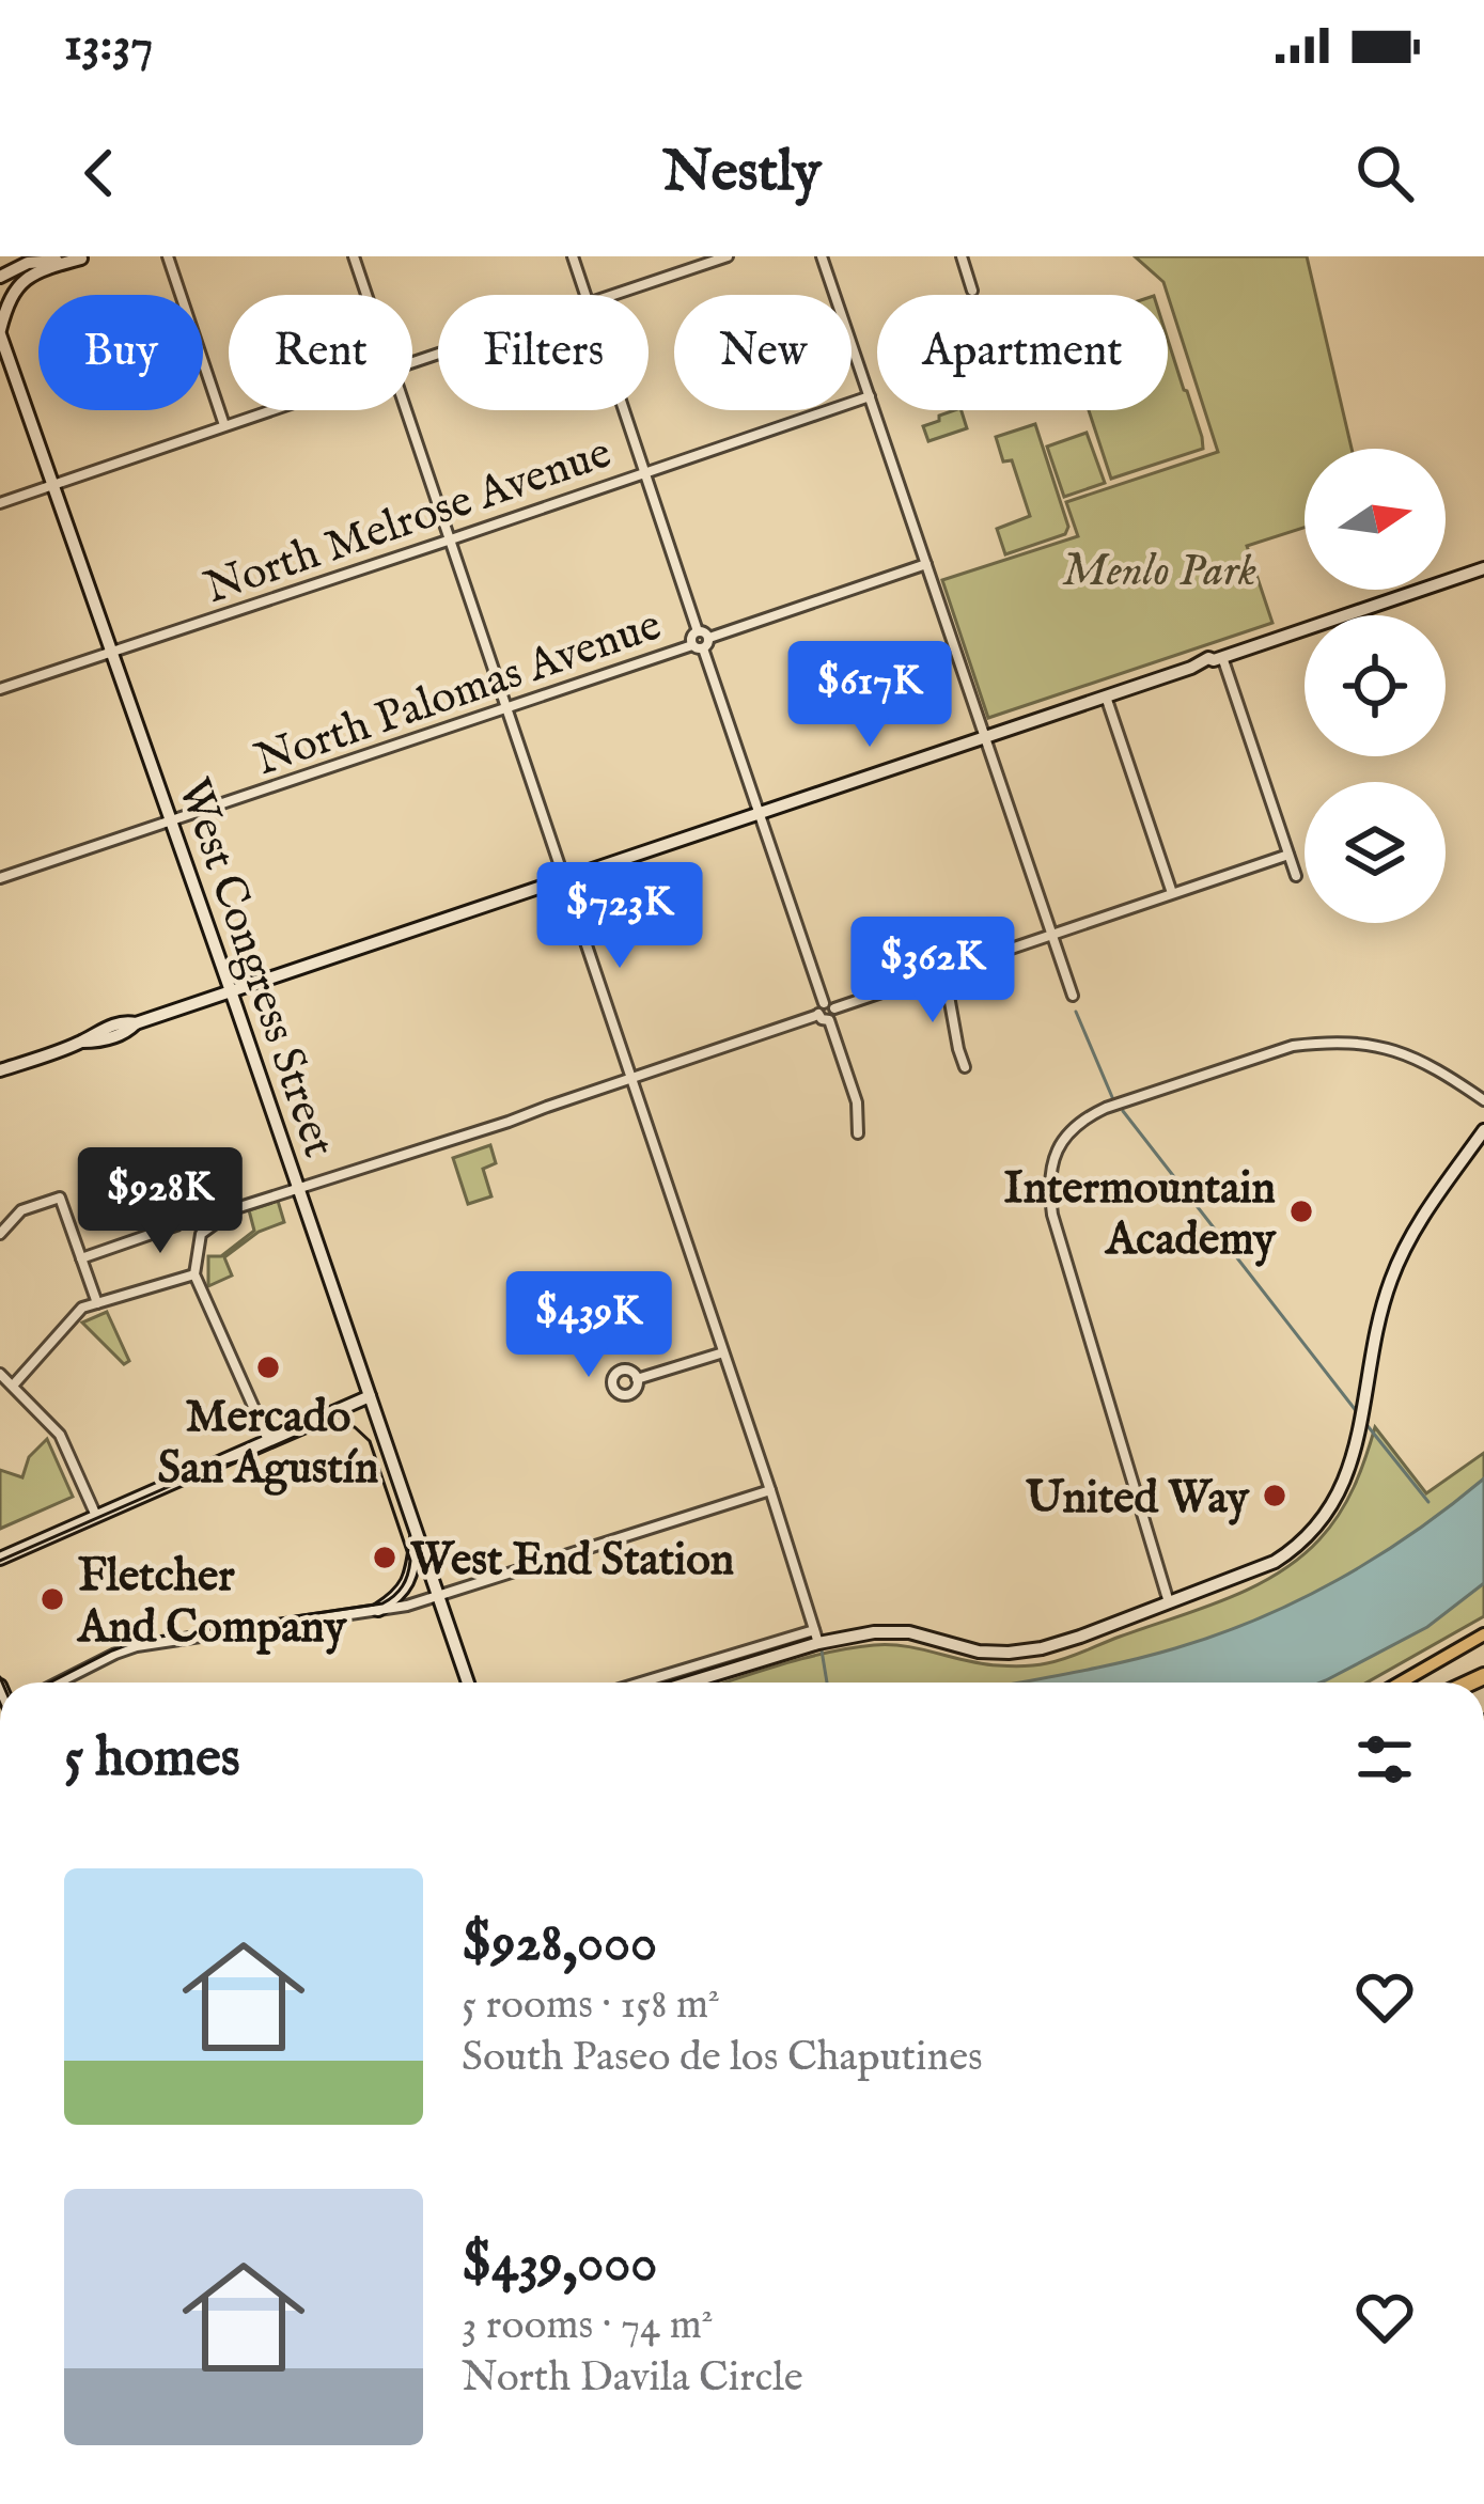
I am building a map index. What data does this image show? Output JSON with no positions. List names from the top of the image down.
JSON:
{
  "streets": {
    "main road": ["West Congress Street"],
    "street": ["North Melrose Avenue", "North Palomas Avenue"]
  },
  "crossings": [
    ["North Melrose Avenue", "West Congress Street"],
    ["North Palomas Avenue", "West Congress Street"]
  ],
  "parks": ["Menlo Park"],
  "places": [
    "Intermountain Academy",
    "Mercado San Agustín",
    "United Way",
    "West End Station",
    "Fletcher And Company"
  ],
  "north": "right",
  "page": {
    "status": "13:37",
    "header": "Nestly",
    "chip": [
      "Buy",
      "Rent",
      "Filters",
      "New",
      "Apartment"
    ],
    "price": [
      "$617K",
      "$723K",
      "$362K",
      "$928K",
      "$439K"
    ],
    "heading": "5 homes",
    "list": [
      {
        "name": "$928,000",
        "note": "5 rooms · 158 m² · South Paseo de los Chaputines"
      },
      {
        "name": "$439,000",
        "note": "3 rooms · 74 m² · North Davila Circle"
      }
    ]
  }
}
